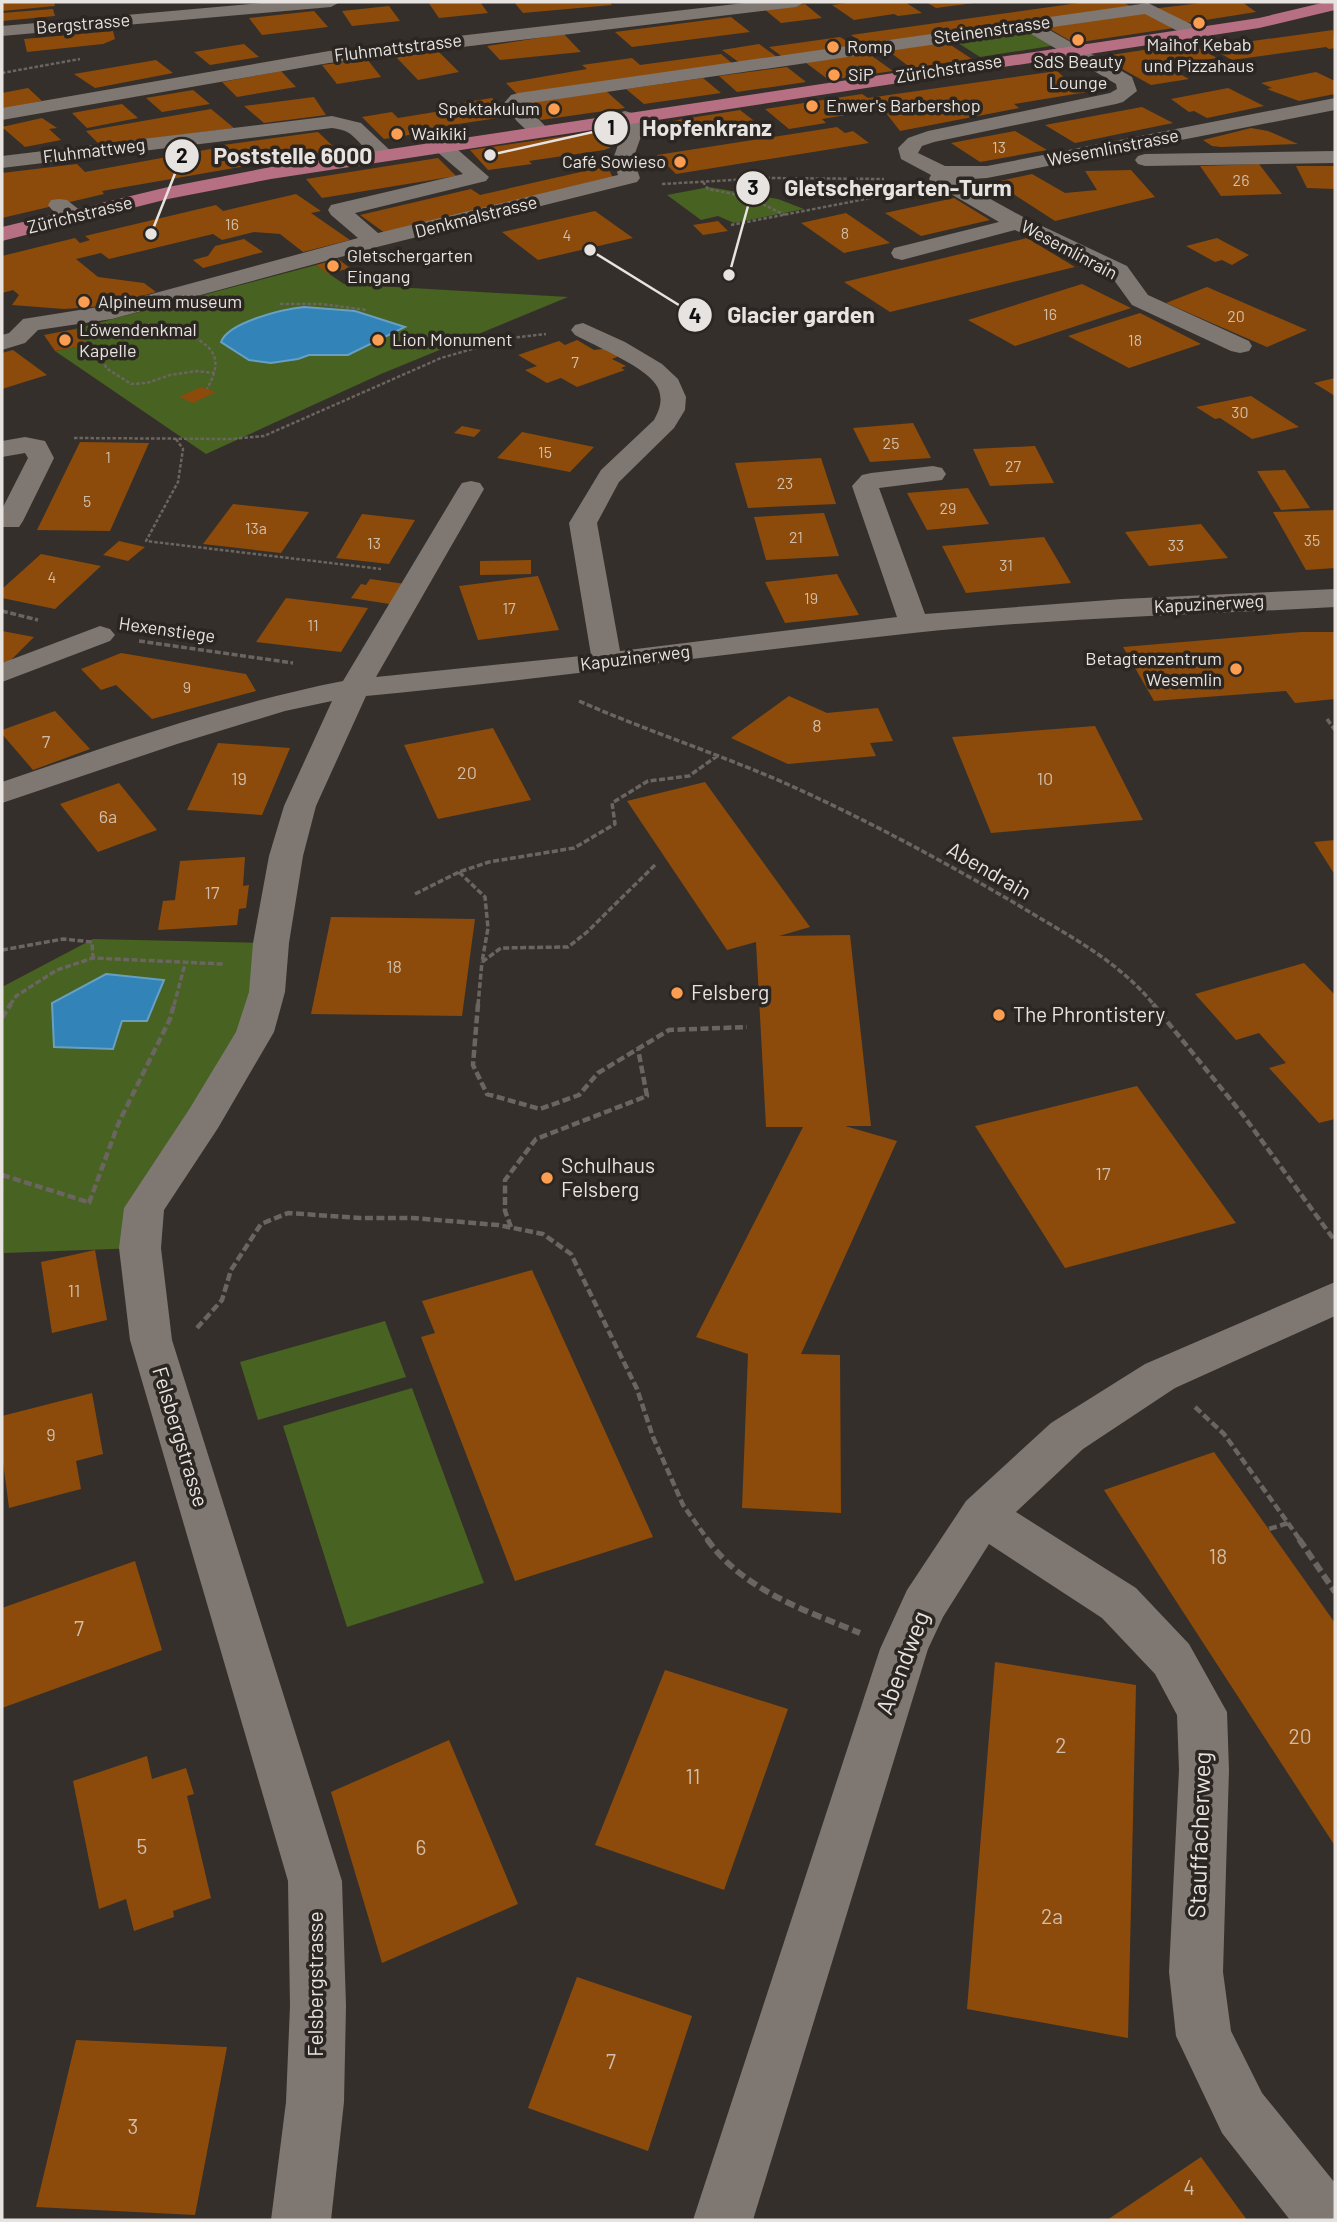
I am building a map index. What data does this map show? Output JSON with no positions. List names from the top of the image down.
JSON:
{
  "streets": {
    "main road": ["Zürichstrasse"],
    "street": [
      "Bergstrasse",
      "Steinenstrasse",
      "Fluhmattstrasse",
      "Wesemlinstrasse",
      "Fluhmattweg",
      "Denkmalstrasse",
      "Wesemlinrain",
      "Kapuzinerweg",
      "Felsbergstrasse",
      "Abendweg",
      "Stauffacherweg"
    ],
    "path": ["Hexenstiege", "Abendrain"]
  },
  "crossings": [
    ["Steinenstrasse", "Zürichstrasse"],
    ["Zürichstrasse", "Fluhmattweg"],
    ["Wesemlinstrasse", "Wesemlinrain"],
    ["Kapuzinerweg", "Abendrain"],
    ["Kapuzinerweg", "Felsbergstrasse"],
    ["Abendweg", "Stauffacherweg"]
  ],
  "places": [
    "Maihof Kebab und Pizzahaus",
    "SdS Beauty Lounge",
    "Romp",
    "SiP",
    "Enwer's Barbershop",
    "Spektakulum",
    "Waikiki",
    "Hopfenkranz",
    "Café Sowieso",
    "Poststelle 6000",
    "Glacier garden",
    "Gletschergarten Eingang",
    "Gletschergarten-Turm",
    "Alpineum museum",
    "Löwendenkmal Kapelle",
    "Lion Monument",
    "Betagtenzentrum Wesemlin",
    "Felsberg",
    "The Phrontistery",
    "Schulhaus Felsberg"
  ],
  "house_numbers": [
    "13",
    "26",
    "16",
    "8",
    "4",
    "16",
    "20",
    "18",
    "7",
    "30",
    "25",
    "15",
    "1",
    "27",
    "23",
    "5",
    "29",
    "13a",
    "21",
    "35",
    "13",
    "33",
    "31",
    "4",
    "19",
    "17",
    "11",
    "9",
    "8",
    "7",
    "20",
    "19",
    "10",
    "6a",
    "17",
    "18",
    "17",
    "11",
    "9",
    "18",
    "7",
    "20",
    "2",
    "11",
    "5",
    "6",
    "2a",
    "7",
    "3",
    "4"
  ]
}
